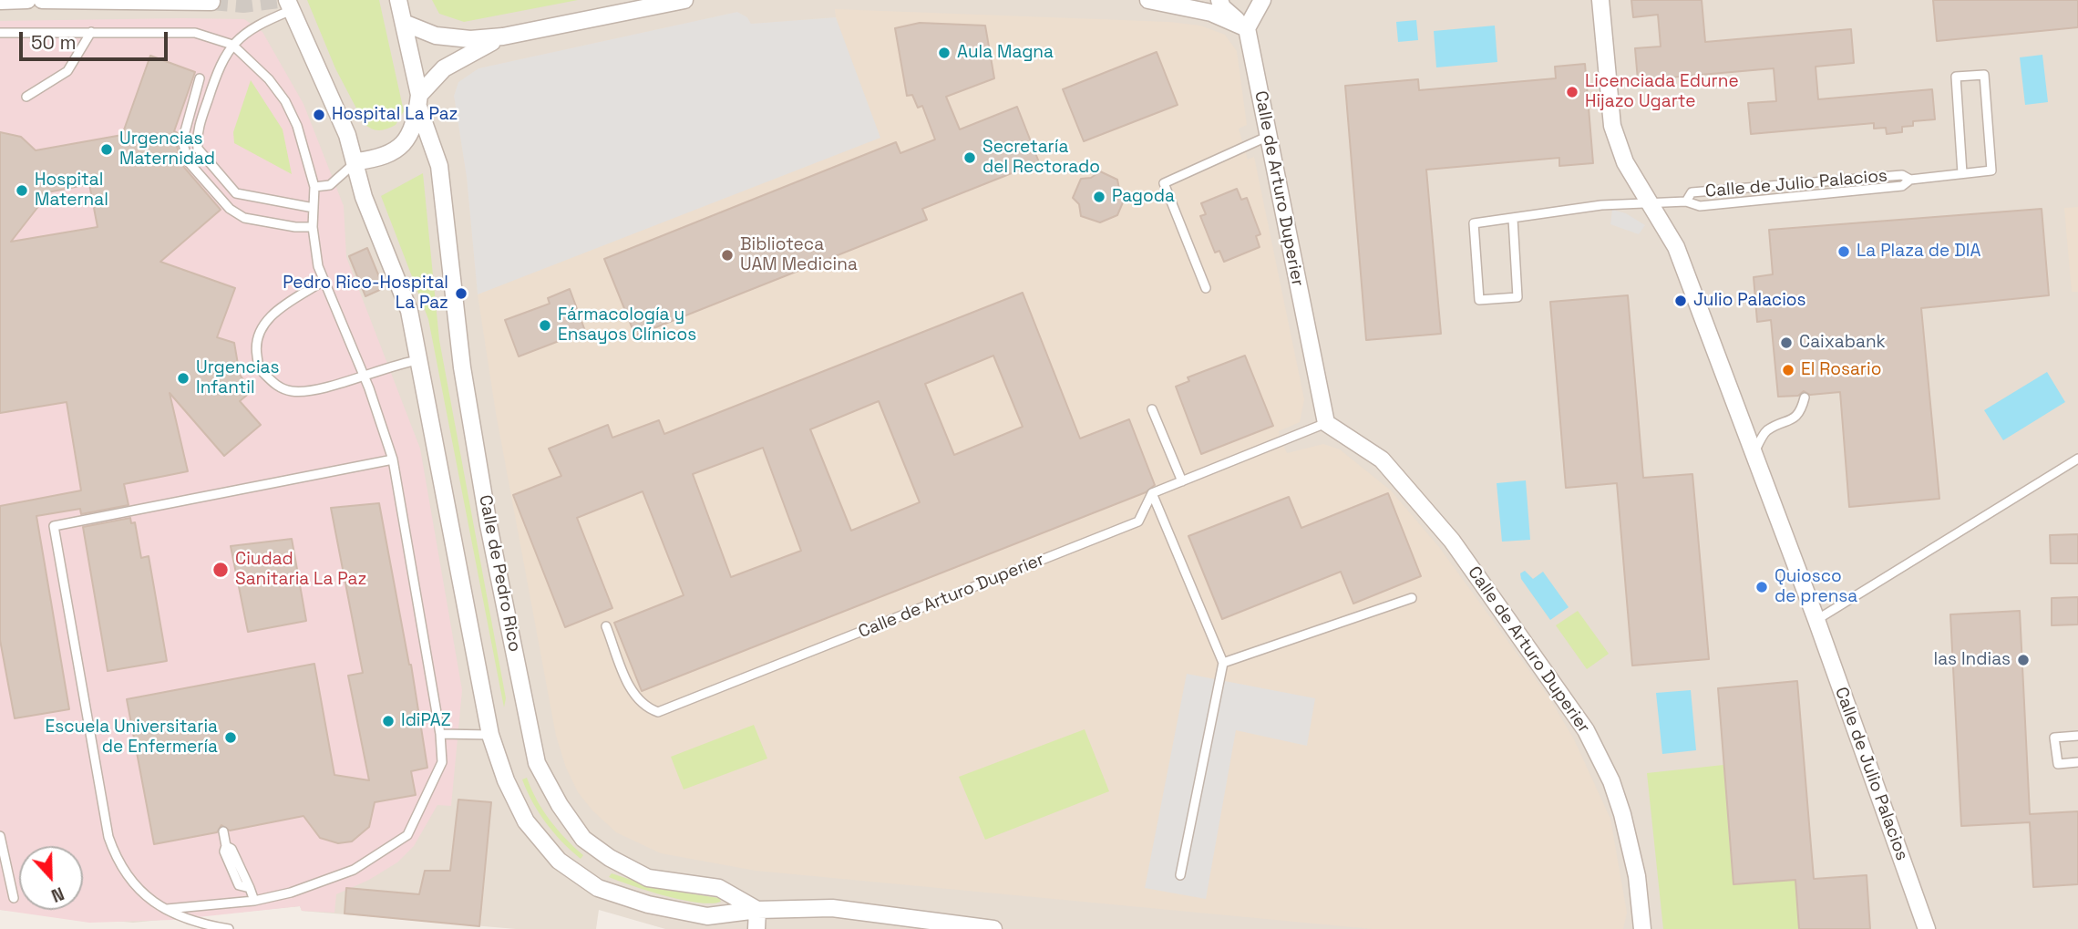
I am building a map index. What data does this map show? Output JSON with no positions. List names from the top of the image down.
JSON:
{
  "streets": {
    "street": ["Calle de Julio Palacios", "Calle de Arturo Duperier", "Calle de Pedro Rico"]
  },
  "places": [
    "Aula Magna",
    "Licenciada Edurne Hijazo Ugarte",
    "Hospital La Paz",
    "Urgencias Maternidad",
    "Secretaría del Rectorado",
    "Hospital Maternal",
    "Pagoda",
    "La Plaza de DIA",
    "Biblioteca UAM Medicina",
    "Pedro Rico-Hospital La Paz",
    "Julio Palacios",
    "Fármacología y Ensayos Clínicos",
    "Caixabank",
    "El Rosario",
    "Urgencias Infantil",
    "Ciudad Sanitaria La Paz",
    "Quiosco de prensa",
    "las Indias",
    "IdiPAZ",
    "Escuela Universitaria de Enfermería"
  ],
  "scale_bar": "50 m",
  "north": "bottom"
}
